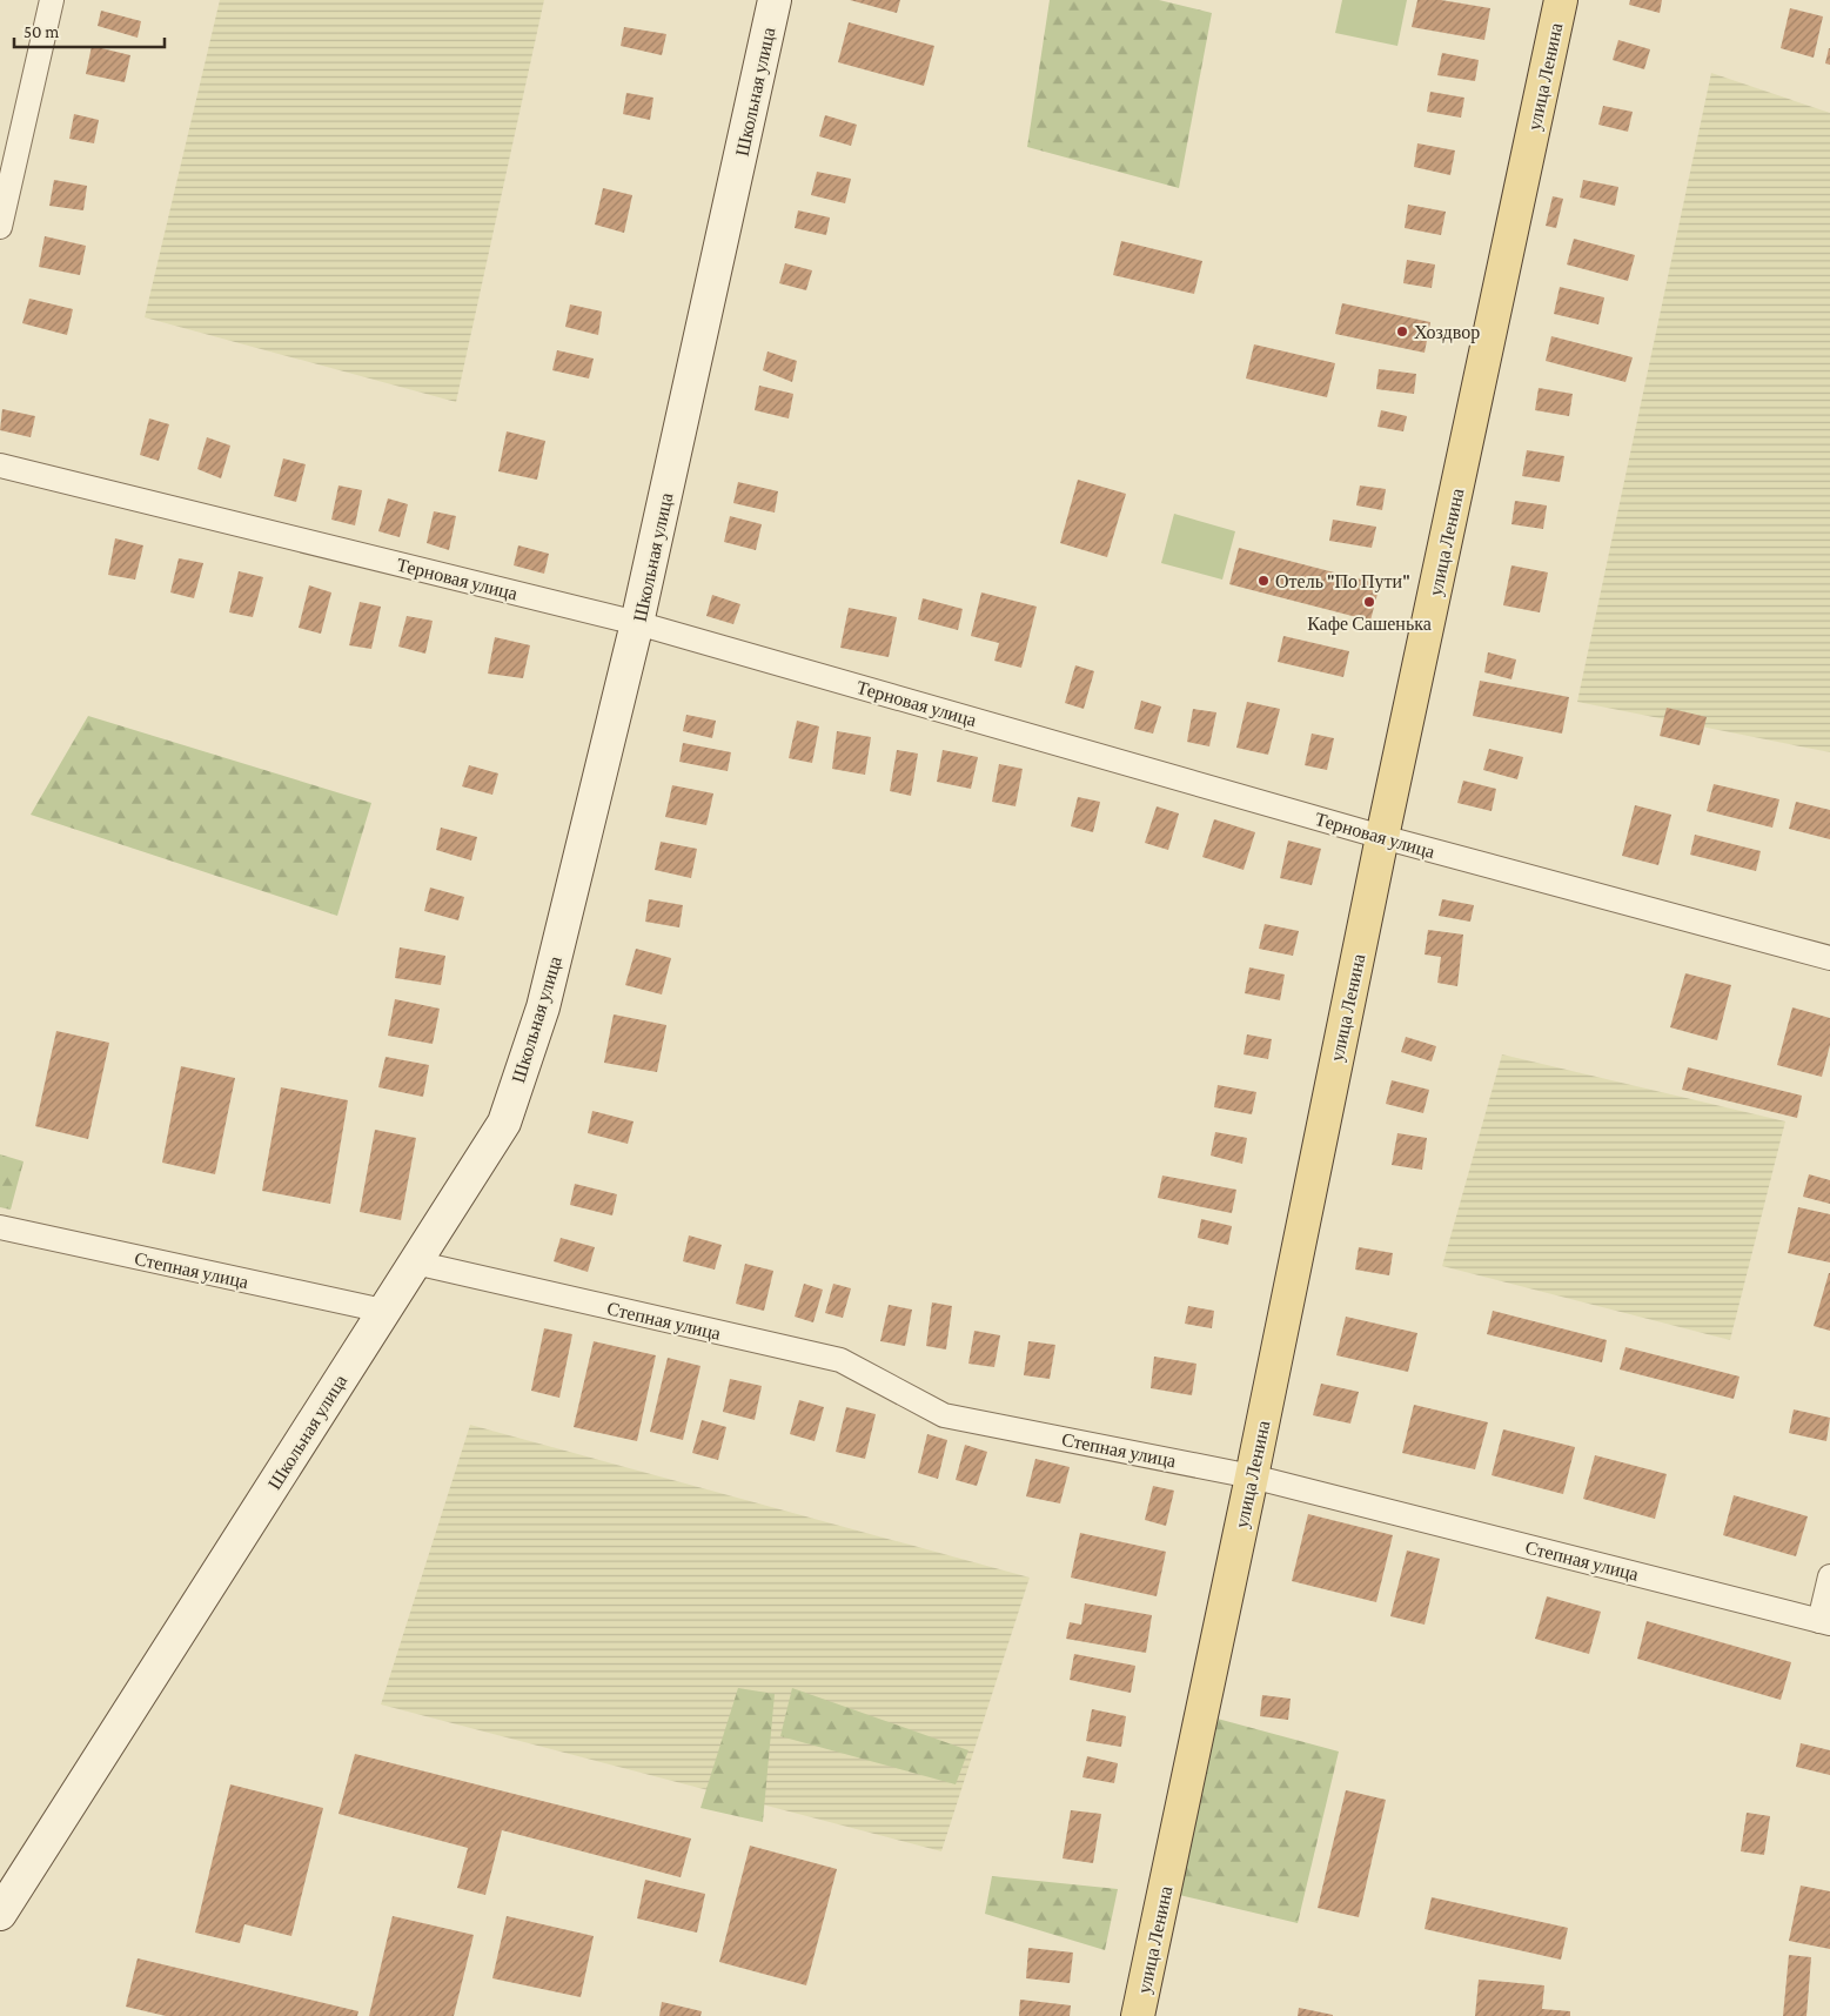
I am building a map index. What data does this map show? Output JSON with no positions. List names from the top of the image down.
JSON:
{
  "streets": {
    "main road": ["улица Ленина"],
    "street": ["Школьная улица", "Терновая улица", "Степная улица"]
  },
  "crossings": [
    ["улица Ленина", "Терновая улица"],
    ["улица Ленина", "Степная улица"],
    ["Школьная улица", "Терновая улица"],
    ["Школьная улица", "Степная улица"]
  ],
  "places": ["Хоздвор", "Отель \"По Пути\"", "Кафе Сашенька"],
  "scale_bar": "50 m"
}
